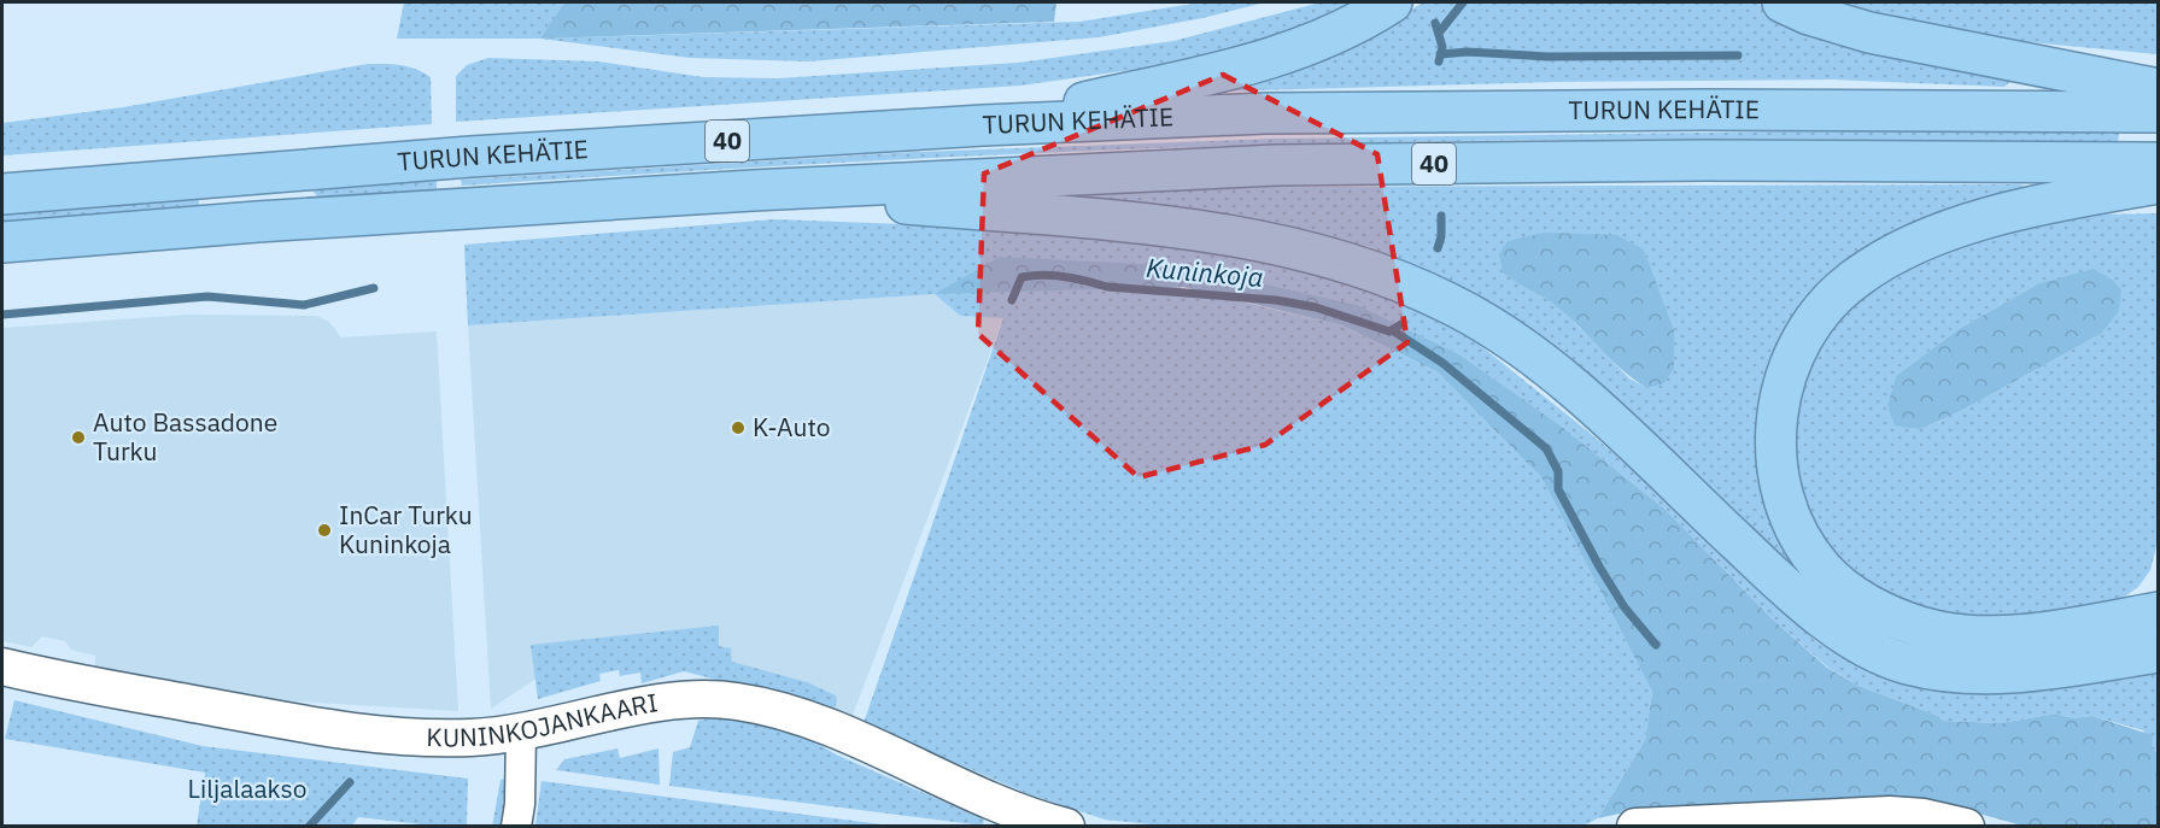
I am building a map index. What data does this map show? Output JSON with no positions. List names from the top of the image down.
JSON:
{
  "streets": {
    "highway": ["TURUN KEHÄTIE", "40"],
    "street": ["KUNINKOJANKAARI"]
  },
  "water": ["Kuninkoja"],
  "parks": ["Liljalaakso"],
  "places": ["K-Auto", "Auto Bassadone Turku", "InCar Turku Kuninkoja"]
}
